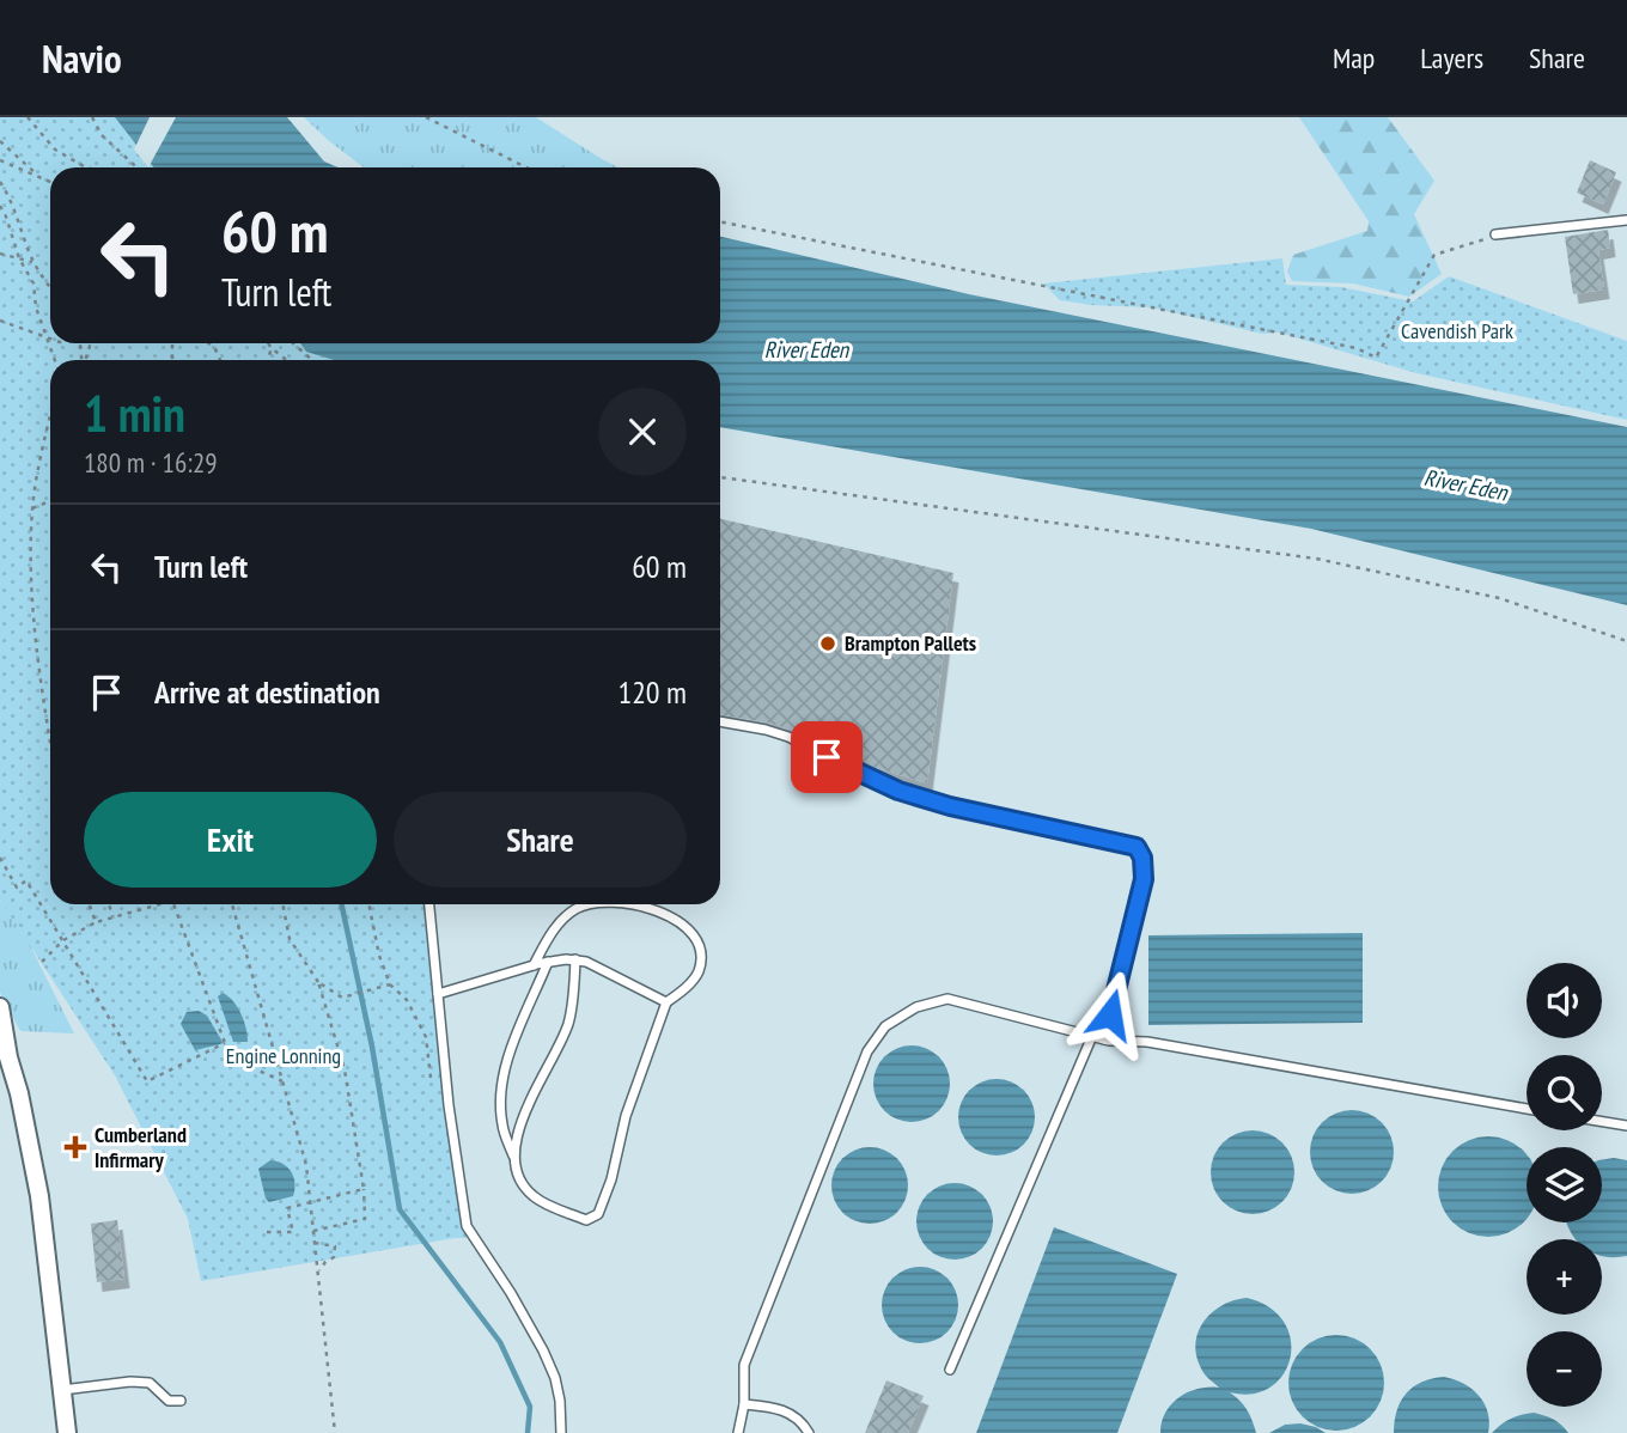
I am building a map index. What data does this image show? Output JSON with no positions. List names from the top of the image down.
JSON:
{
  "water": ["River Eden"],
  "parks": ["Cavendish Park", "Engine Lonning"],
  "places": {
    "other": ["Brampton Pallets"],
    "health": ["Cumberland Infirmary"]
  },
  "page": {
    "header": "Navio",
    "nav": ["Map", "Layers", "Share"],
    "turn": ["60 m", "Turn left"],
    "heading": ["1 min", "180 m · 16:29"],
    "list": [
      {
        "name": "Turn left",
        "value": "60 m"
      },
      {
        "name": "Arrive at destination",
        "value": "120 m"
      }
    ],
    "buttons": ["Exit", "Share"],
    "map_buttons": ["+", "−"]
  }
}
